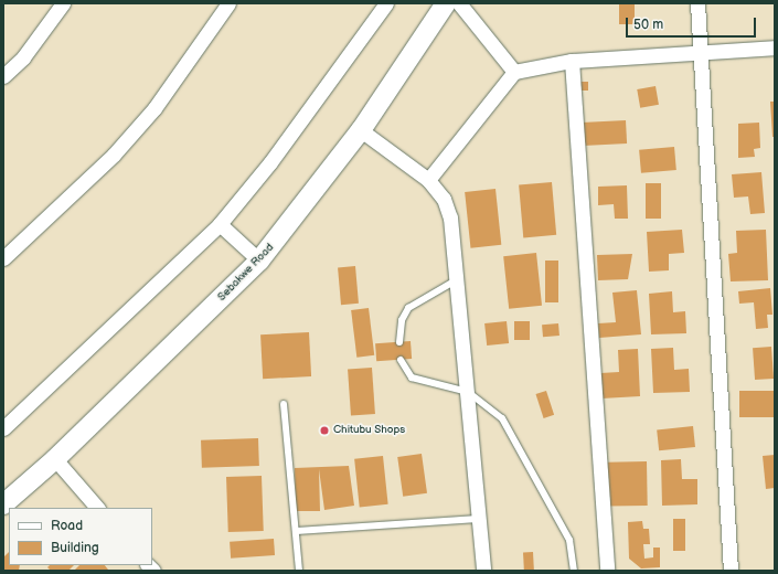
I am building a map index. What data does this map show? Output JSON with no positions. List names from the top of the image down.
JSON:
{
  "streets": {
    "street": ["Sebakwe Road"]
  },
  "places": ["Chitubu Shops"],
  "legend": ["Road", "Building"],
  "scale_bar": "50 m"
}
